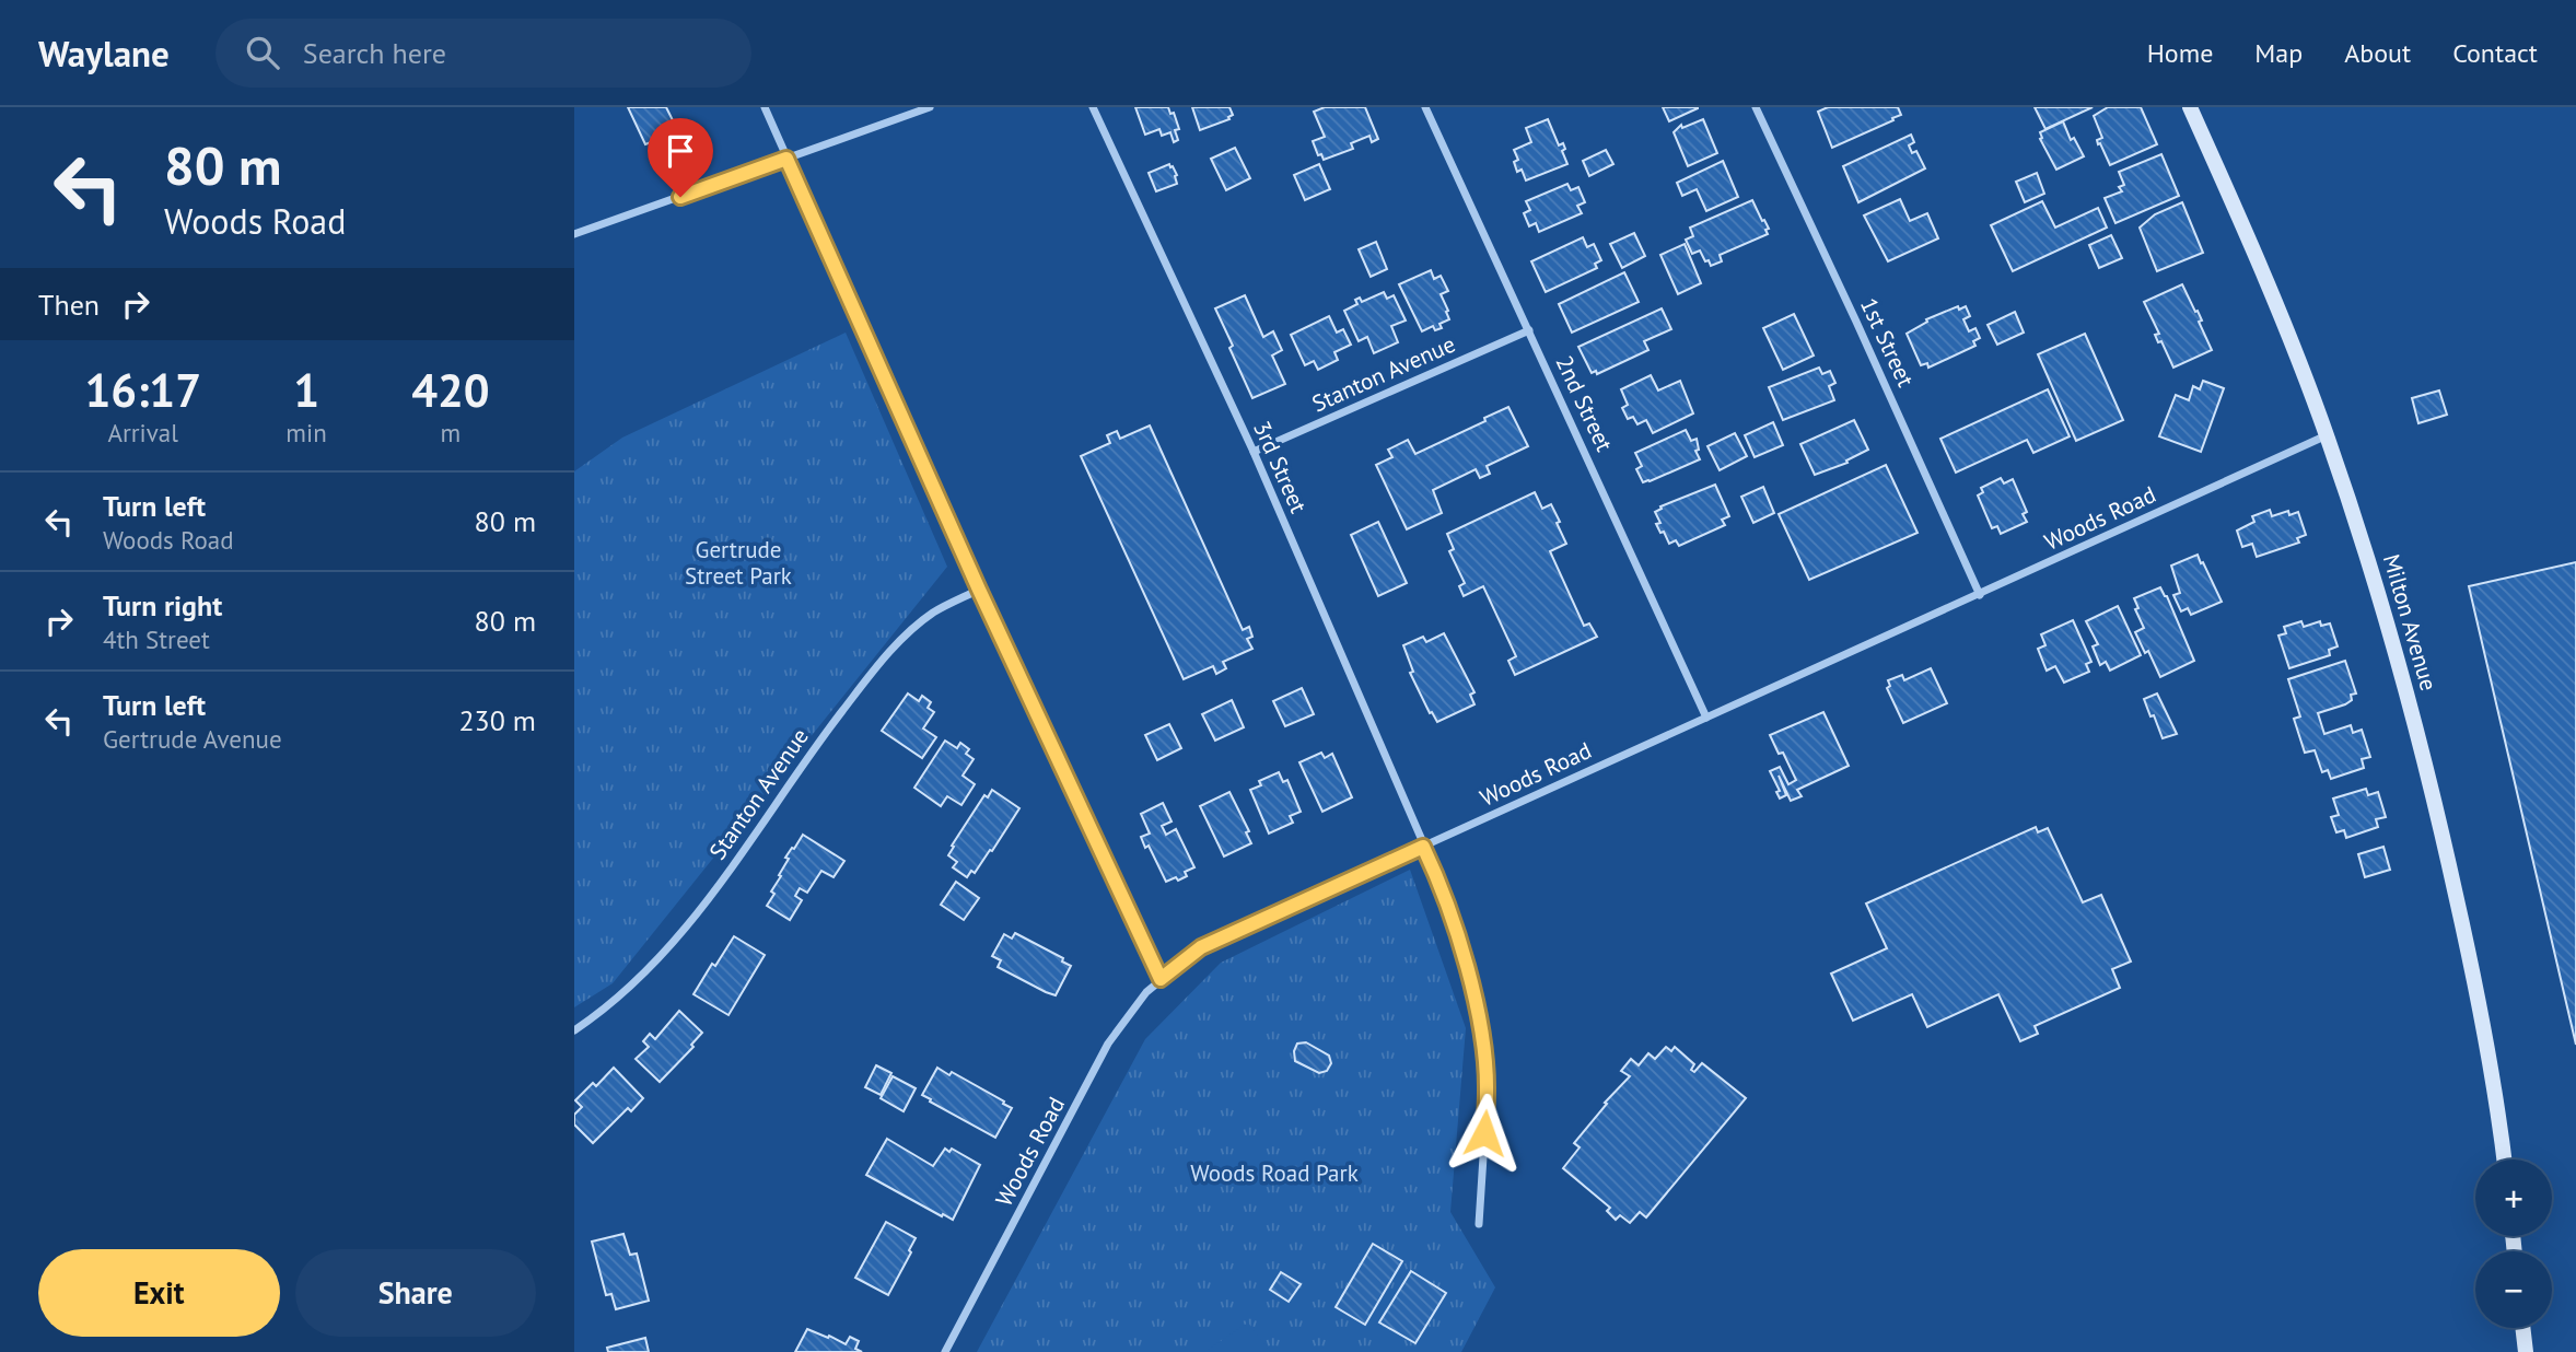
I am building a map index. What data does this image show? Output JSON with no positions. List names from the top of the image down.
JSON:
{
  "streets": {
    "main road": ["Milton Avenue"],
    "street": [
      "1st Street",
      "Stanton Avenue",
      "2nd Street",
      "3rd Street",
      "Woods Road"
    ]
  },
  "crossings": [
    ["1st Street", "Woods Road"],
    ["Stanton Avenue", "2nd Street"],
    ["Stanton Avenue", "3rd Street"],
    ["2nd Street", "Woods Road"],
    ["3rd Street", "Woods Road"],
    ["Woods Road", "Milton Avenue"]
  ],
  "parks": ["Gertrude Street Park", "Woods Road Park"],
  "page": {
    "header": "Waylane",
    "search": "Search here",
    "nav": [
      "Home",
      "Map",
      "About",
      "Contact"
    ],
    "turn": ["80 m", "Woods Road"],
    "then": "Then",
    "eta": [
      "16:17",
      "Arrival",
      "1",
      "min",
      "420",
      "m"
    ],
    "list": [
      {
        "name": "Turn left",
        "note": "Woods Road",
        "value": "80 m"
      },
      {
        "name": "Turn right",
        "note": "4th Street",
        "value": "80 m"
      },
      {
        "name": "Turn left",
        "note": "Gertrude Avenue",
        "value": "230 m"
      }
    ],
    "map_buttons": ["+", "−"],
    "buttons": ["Exit", "Share"]
  }
}
